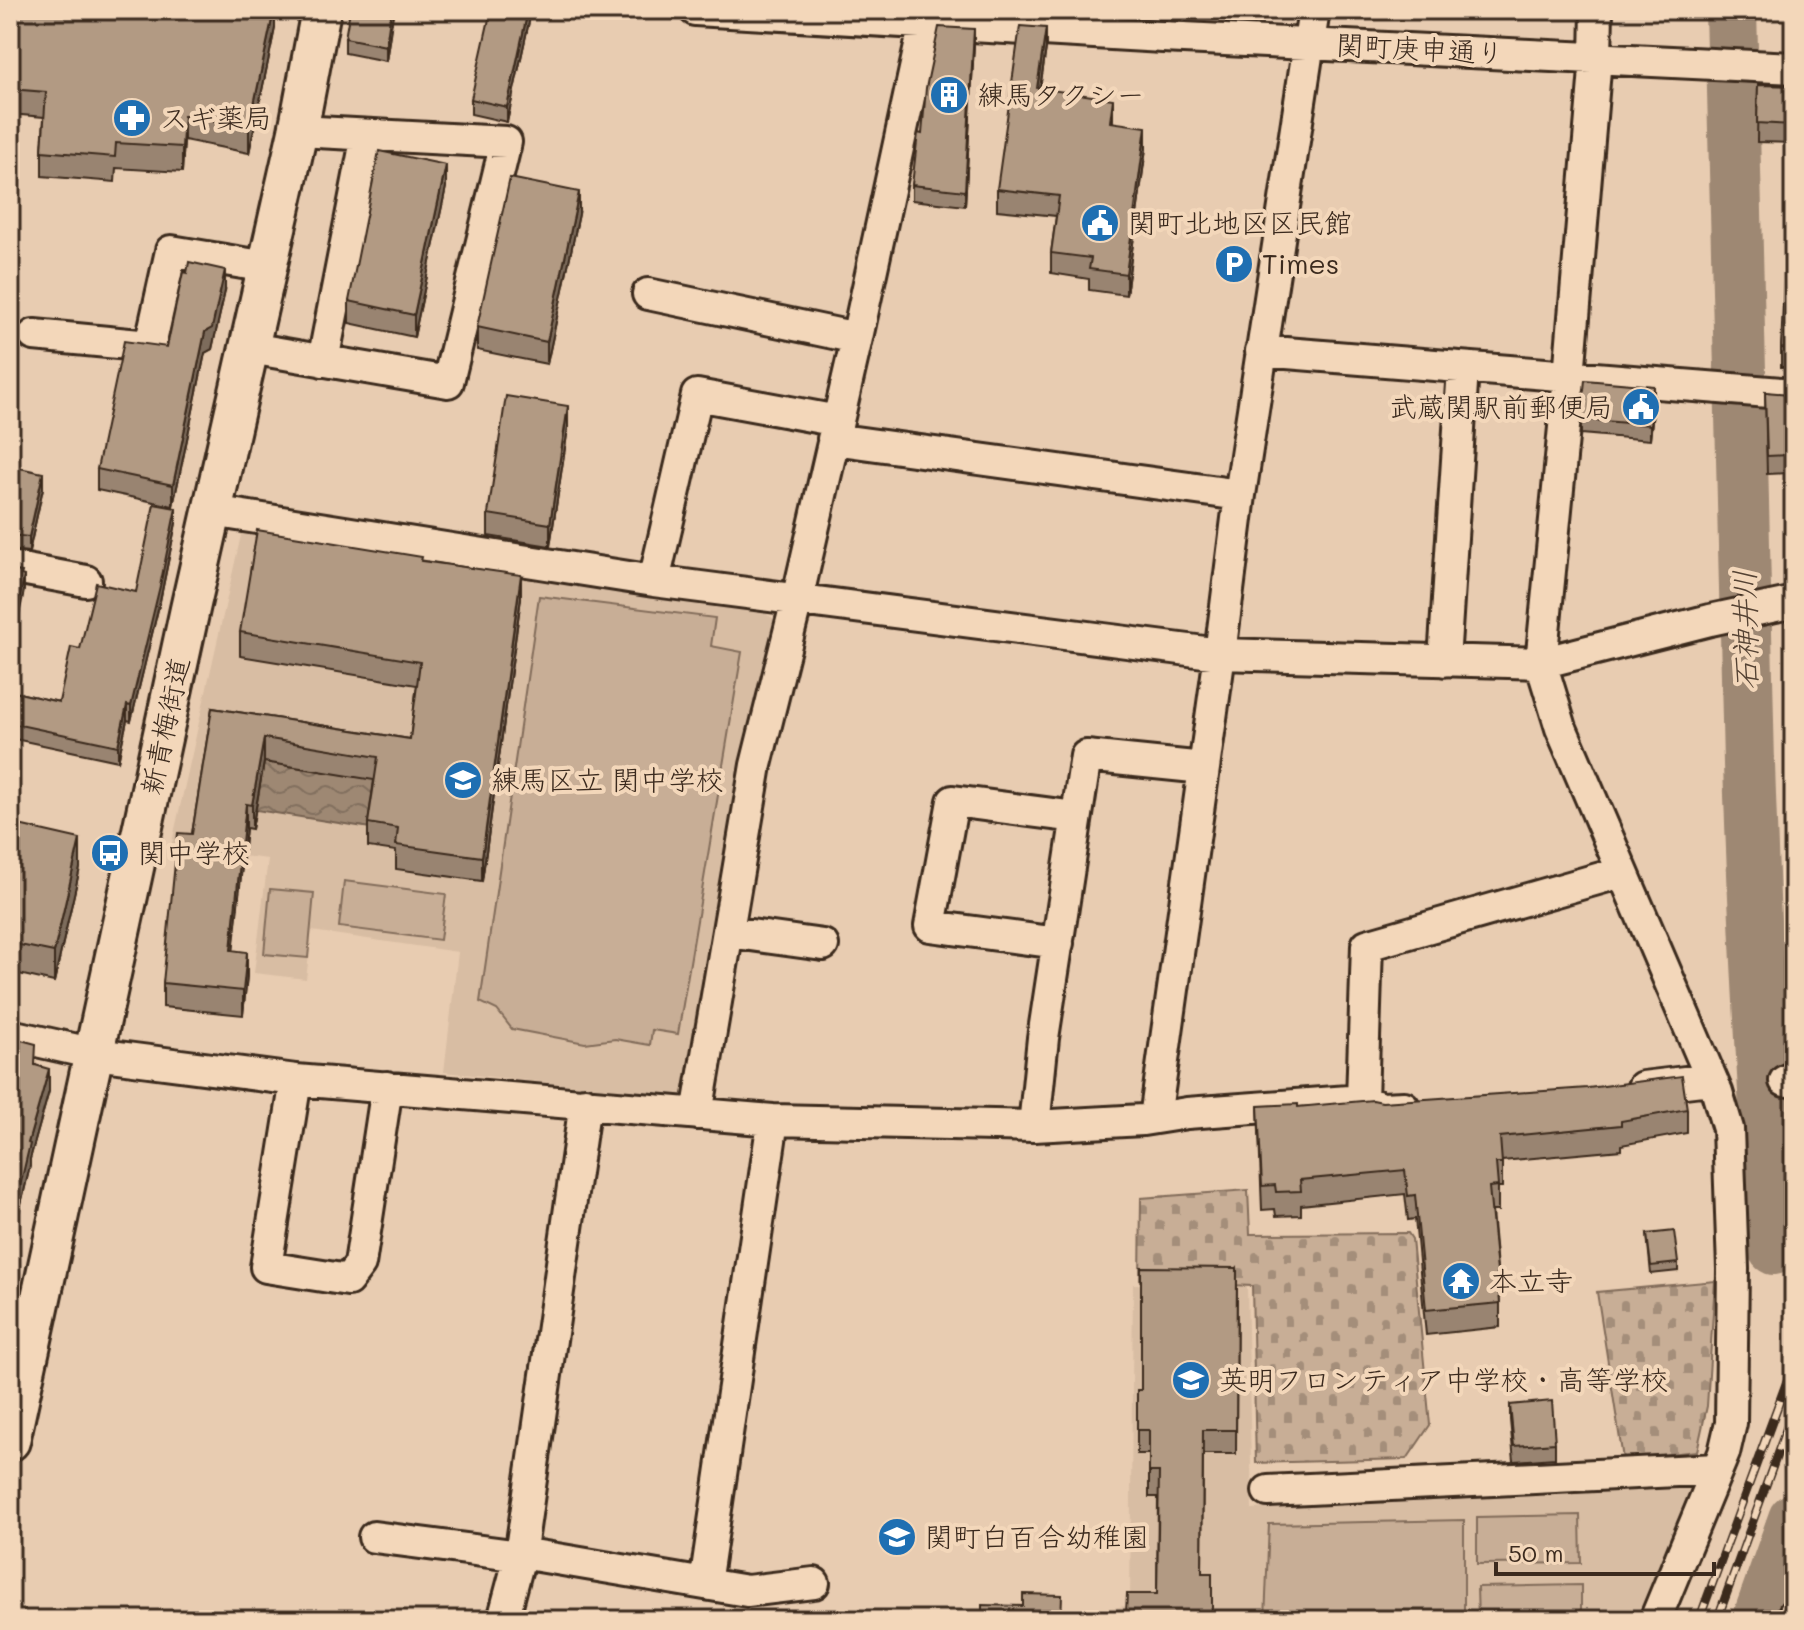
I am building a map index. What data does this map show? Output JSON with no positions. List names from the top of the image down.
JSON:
{
  "streets": {
    "main road": ["新青梅街道"],
    "street": ["関町庚申通り"]
  },
  "water": ["石神井川"],
  "places": {
    "building": ["練馬タクシー"],
    "pharmacy": ["スギ薬局"],
    "public building": ["関町北地区区民館", "武蔵関駅前郵便局"],
    "parking": ["Times"],
    "school or university": ["練馬区立 関中学校", "英明フロンティア中学校・高等学校", "関町白百合幼稚園"],
    "bus stop": ["関中学校"],
    "temple": ["本立寺"]
  },
  "scale_bar": "50 m"
}
